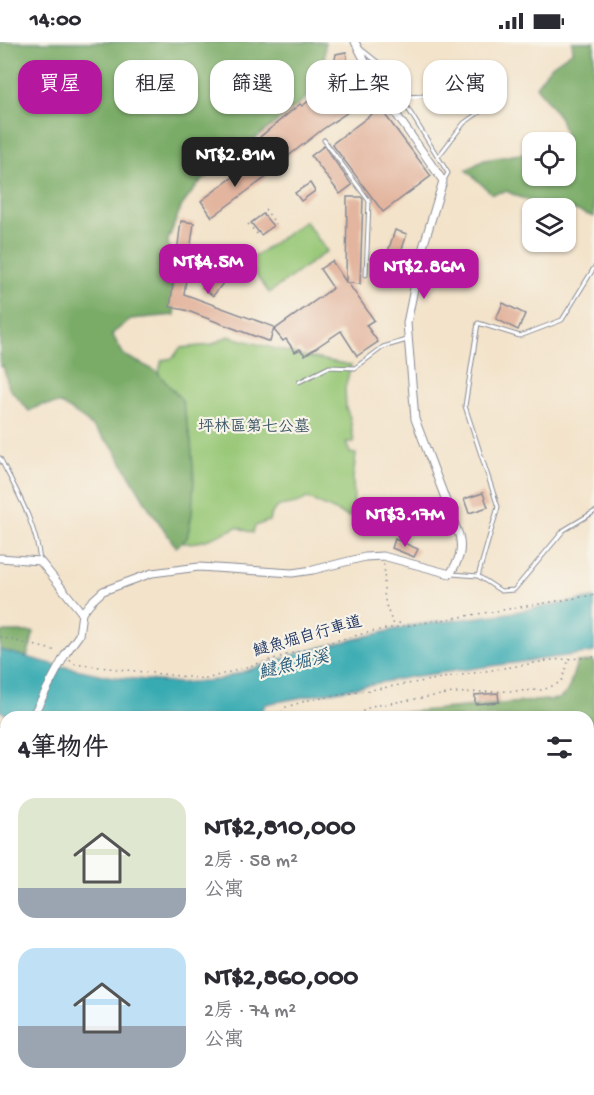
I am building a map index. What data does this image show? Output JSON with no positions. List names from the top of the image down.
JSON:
{
  "streets": {
    "path": ["𩻸魚堀自行車道"]
  },
  "water": ["𩻸魚堀溪"],
  "parks": ["坪林區第七公墓"],
  "page": {
    "status": "14:00",
    "chip": [
      "買屋",
      "租屋",
      "篩選",
      "新上架",
      "公寓"
    ],
    "price": [
      "NT$2.81M",
      "NT$4.5M",
      "NT$2.86M",
      "NT$3.17M"
    ],
    "heading": "4筆物件",
    "list": [
      {
        "name": "NT$2,810,000",
        "note": "2房 · 58 m² · 公寓"
      },
      {
        "name": "NT$2,860,000",
        "note": "2房 · 74 m² · 公寓"
      }
    ]
  }
}
